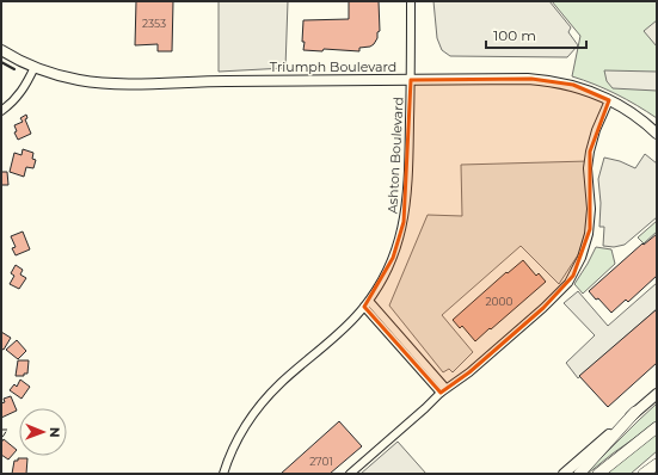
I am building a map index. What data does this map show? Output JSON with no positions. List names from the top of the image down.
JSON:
{
  "streets": {
    "main road": ["Triumph Boulevard"],
    "street": ["Ashton Boulevard"]
  },
  "crossings": [
    ["Triumph Boulevard", "Ashton Boulevard"]
  ],
  "house_numbers": ["2353", "2000", "2701"],
  "scale_bar": "100 m",
  "north": "right"
}
